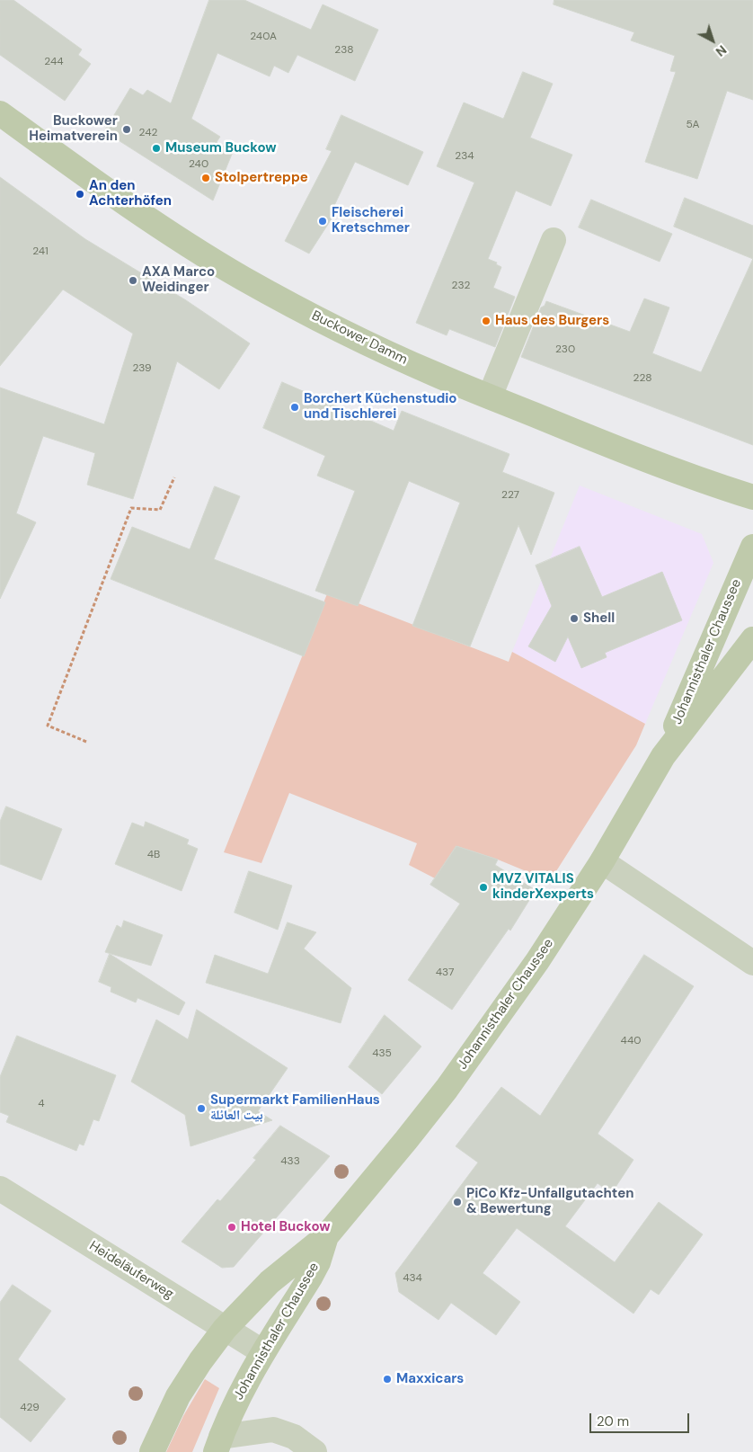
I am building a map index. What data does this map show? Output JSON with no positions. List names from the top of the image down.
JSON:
{
  "streets": {
    "main road": ["Buckower Damm", "Johannisthaler Chaussee"],
    "street": ["Heideläuferweg"]
  },
  "crossings": [
    ["Johannisthaler Chaussee", "Heideläuferweg"]
  ],
  "places": [
    "Buckower Heimatverein",
    "Museum Buckow",
    "Stolpertreppe",
    "An den Achterhöfen",
    "Fleischerei Kretschmer",
    "AXA Marco Weidinger",
    "Haus des Burgers",
    "Borchert Küchenstudio und Tischlerei",
    "Shell",
    "MVZ VITALIS kinderXexperts",
    "Supermarkt FamilienHaus بيت العائلة",
    "PiCo Kfz-Unfallgutachten & Bewertung",
    "Hotel Buckow",
    "Maxxicars"
  ],
  "house_numbers": [
    "240A",
    "238",
    "244",
    "5A",
    "242",
    "234",
    "240",
    "241",
    "232",
    "230",
    "239",
    "228",
    "227",
    "4B",
    "437",
    "440",
    "435",
    "4",
    "433",
    "434",
    "429"
  ],
  "scale_bar": "20 m",
  "north": "bottom right"
}
